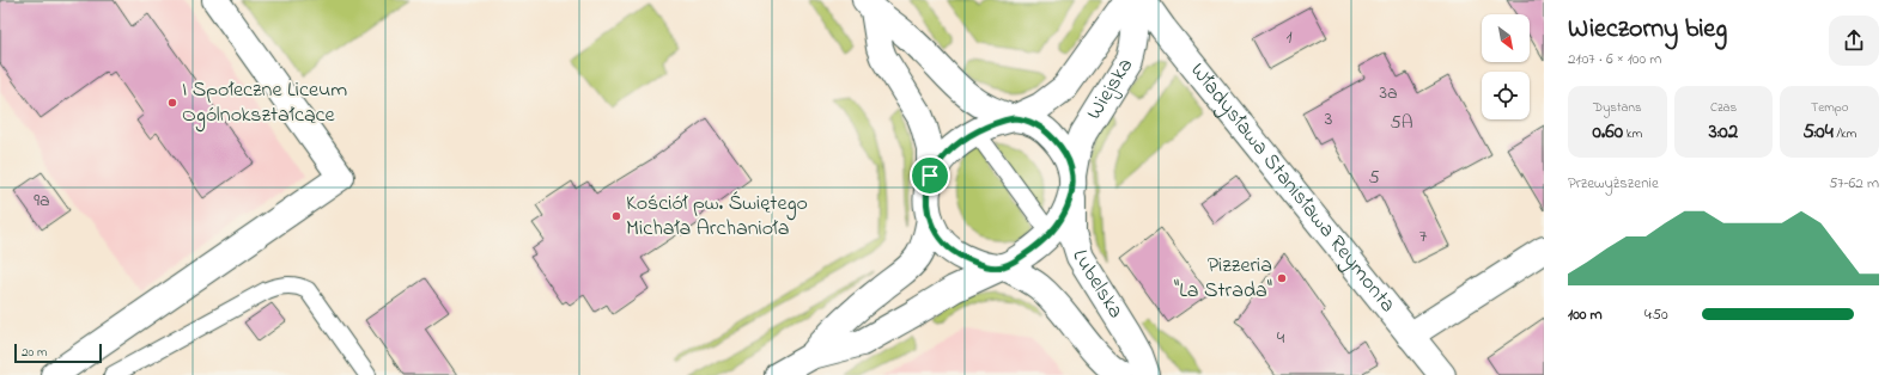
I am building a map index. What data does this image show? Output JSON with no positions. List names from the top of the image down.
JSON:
{
  "streets": {
    "street": ["Wiejska", "Władysława Stanisława Reymonta", "Lubelska"]
  },
  "crossings": [
    ["Wiejska", "Lubelska"]
  ],
  "places": ["I Społeczne Liceum Ogólnokształcące", "Kościół pw. Świętego Michała Archanioła", "Pizzeria \"La Strada\""],
  "house_numbers": [
    "1",
    "3a",
    "3",
    "5A",
    "5",
    "9a",
    "7",
    "4"
  ],
  "scale_bar": "20 m",
  "north": "bottom right",
  "page": {
    "heading": ["Wieczorny bieg", "21:07 · 6 × 100 m"],
    "stats": [
      ["Dystans", "0.60 km"],
      ["Czas", "3:02"],
      ["Tempo", "5:04 /km"]
    ],
    "chart": ["Przewyższenie", "57–62 m"],
    "list": [
      {
        "name": "100 m",
        "note": "4:50"
      }
    ],
    "scale": "20 m"
  }
}
